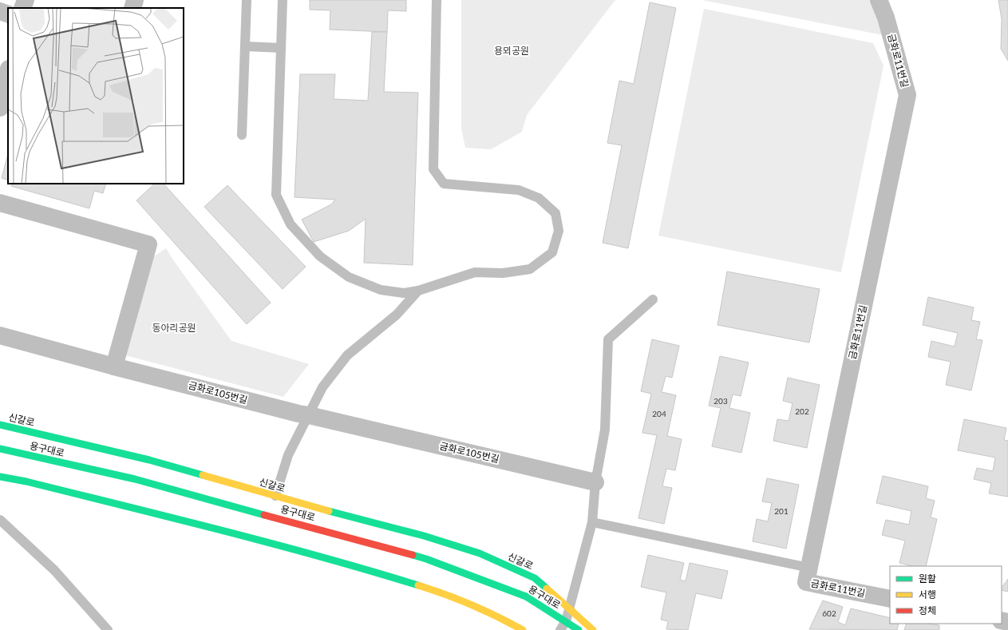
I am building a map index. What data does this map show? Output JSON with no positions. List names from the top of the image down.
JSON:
{
  "streets": {
    "main road": ["신갈로", "용구대로"],
    "street": ["금화로11번길", "금화로105번길"]
  },
  "crossings": [
    ["신갈로", "용구대로"]
  ],
  "parks": ["용뫼공원", "동아리공원"],
  "house_numbers": [
    "203",
    "202",
    "204",
    "201",
    "602"
  ],
  "legend": ["원활", "서행", "정체"]
}
